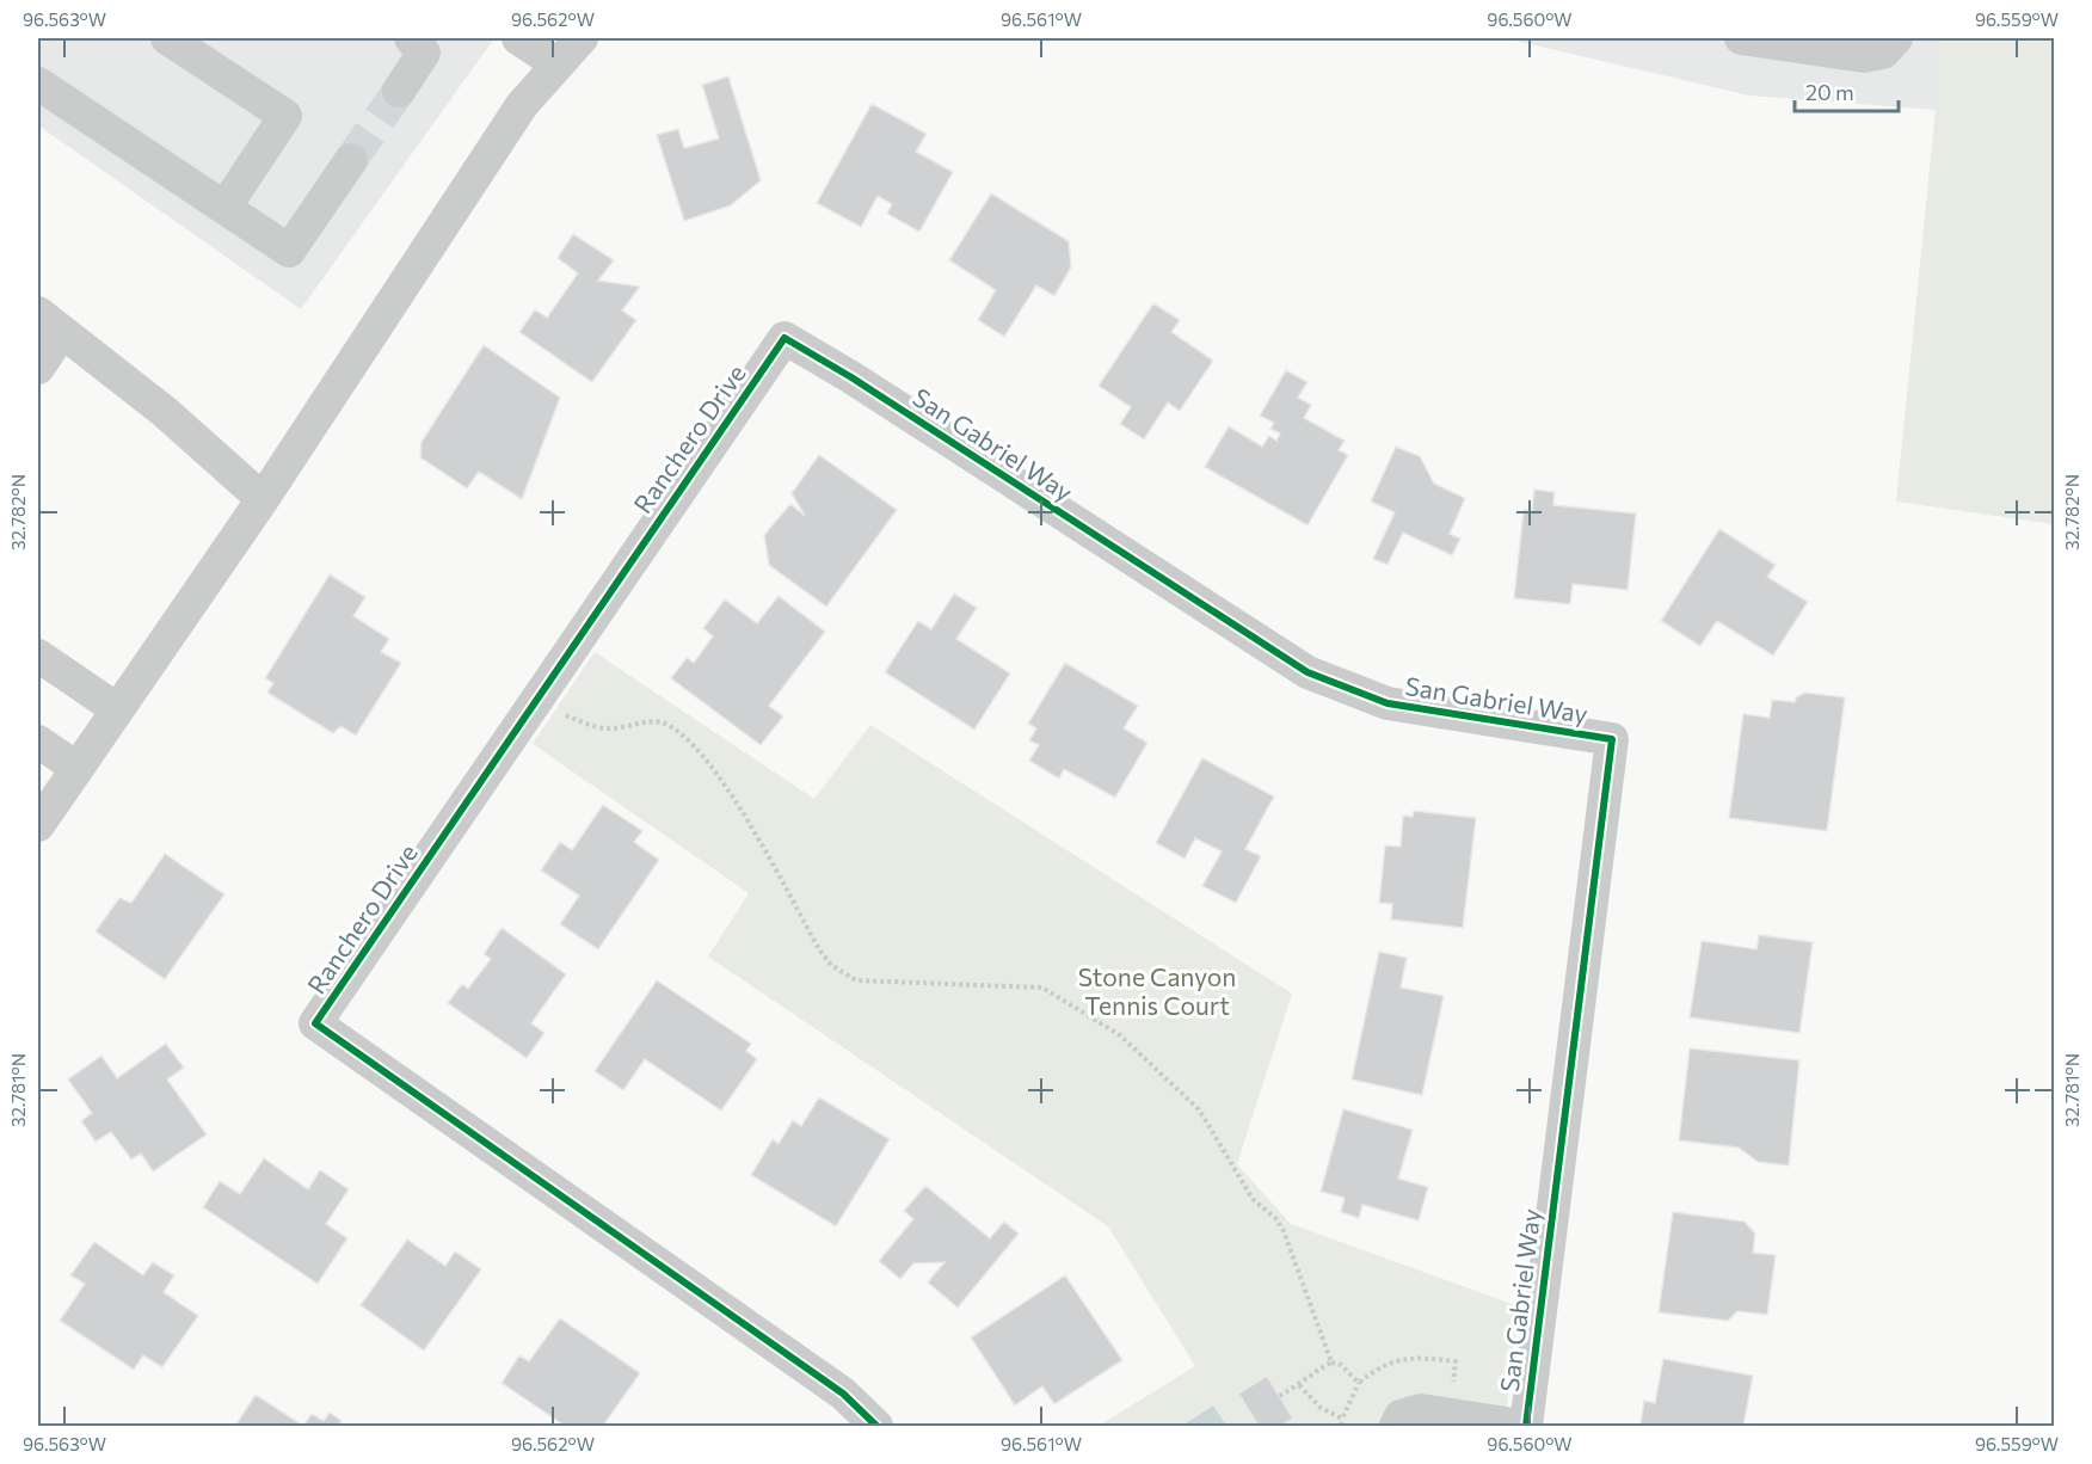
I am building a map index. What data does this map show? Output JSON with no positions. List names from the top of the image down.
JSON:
{
  "streets": {
    "street": ["Ranchero Drive", "San Gabriel Way"]
  },
  "crossings": [
    ["Ranchero Drive", "San Gabriel Way"]
  ],
  "parks": ["Stone Canyon Tennis Court"],
  "scale_bar": "20 m",
  "coordinates": [
    "96.563°W",
    "96.562°W",
    "96.561°W",
    "96.560°W",
    "96.559°W",
    "32.782°N",
    "32.781°N"
  ]
}
